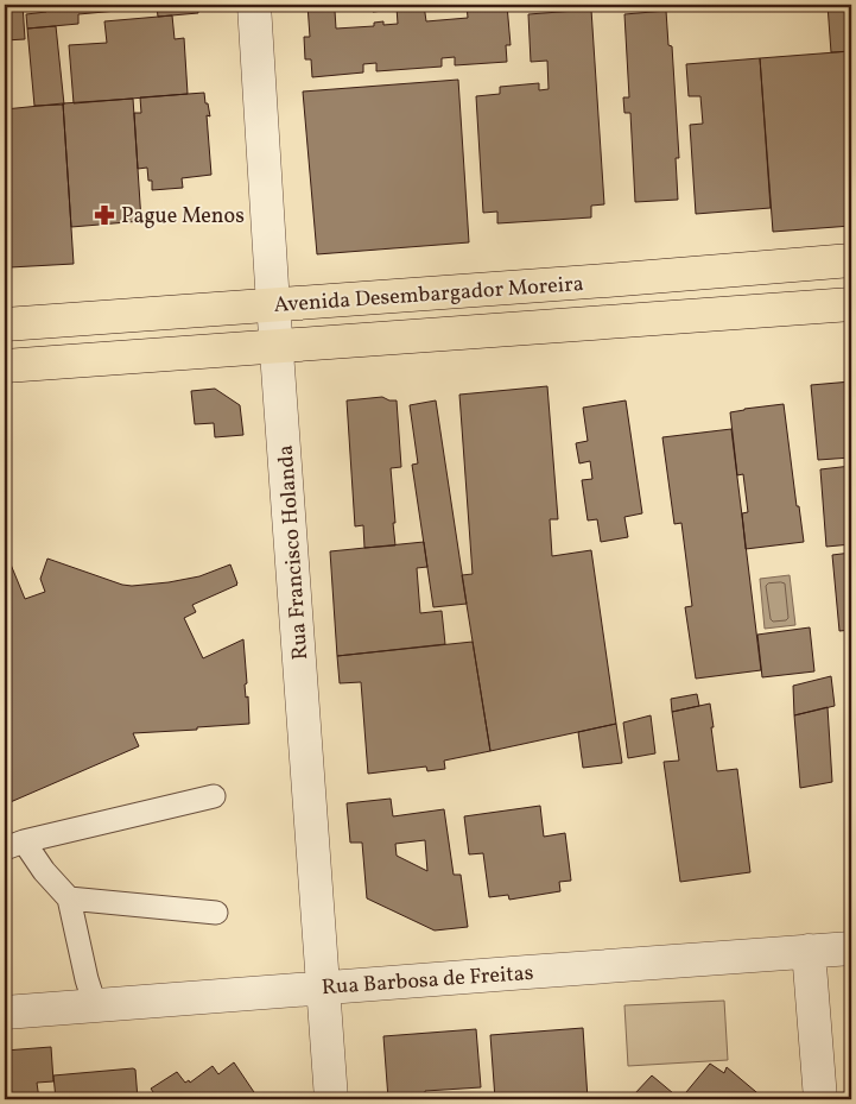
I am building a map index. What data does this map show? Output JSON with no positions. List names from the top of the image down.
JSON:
{
  "streets": {
    "main road": ["Avenida Desembargador Moreira"],
    "street": ["Rua Francisco Holanda", "Rua Barbosa de Freitas"]
  },
  "crossings": [
    ["Avenida Desembargador Moreira", "Rua Francisco Holanda"],
    ["Rua Francisco Holanda", "Rua Barbosa de Freitas"]
  ],
  "places": {
    "pharmacy": ["Pague Menos"]
  }
}
